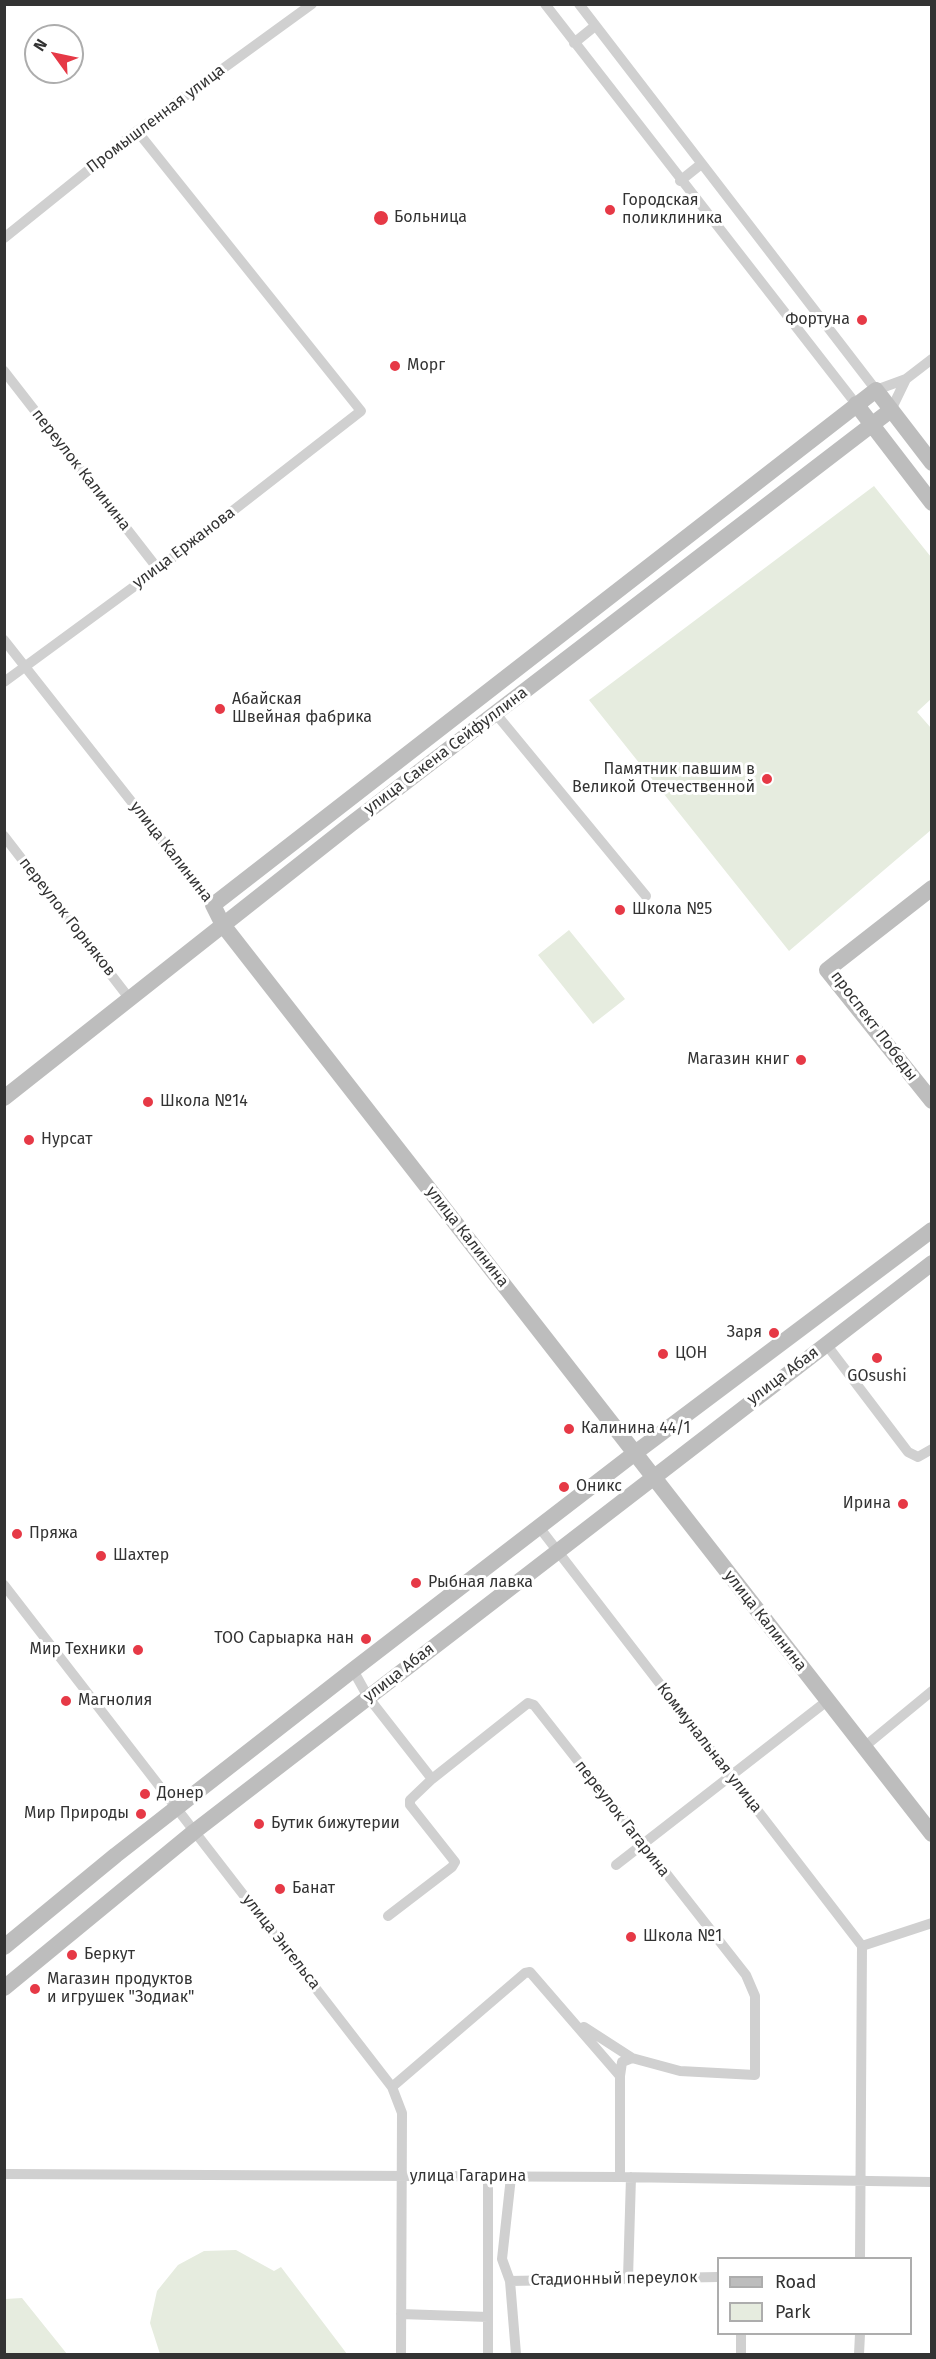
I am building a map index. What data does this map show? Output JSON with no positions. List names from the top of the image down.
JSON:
{
  "streets": {
    "street": [
      "Промышленная улица",
      "переулок Калинина",
      "улица Ержанова",
      "улица Сакена Сейфуллина",
      "улица Калинина",
      "переулок Горняков",
      "проспект Победы",
      "улица Абая",
      "Коммунальная улица",
      "переулок Гагарина",
      "улица Энгельса",
      "улица Гагарина",
      "Стадионный переулок"
    ]
  },
  "crossings": [
    ["Промышленная улица", "улица Ержанова"],
    ["переулок Калинина", "улица Ержанова"],
    ["улица Ержанова", "улица Калинина"],
    ["улица Сакена Сейфуллина", "улица Калинина"],
    ["улица Сакена Сейфуллина", "переулок Горняков"],
    ["улица Калинина", "улица Абая"],
    ["улица Абая", "Коммунальная улица"],
    ["улица Абая", "улица Энгельса"],
    ["улица Энгельса", "улица Гагарина"]
  ],
  "places": [
    "Городская поликлиника",
    "Больница",
    "Фортуна",
    "Морг",
    "Абайская Швейная фабрика",
    "Памятник павшим в Великой Отечественной",
    "Школа №5",
    "Магазин книг",
    "Школа №14",
    "Нурсат",
    "Заря",
    "ЦОН",
    "GOsushi",
    "Калинина 44/1",
    "Оникс",
    "Ирина",
    "Пряжа",
    "Шахтер",
    "Рыбная лавка",
    "ТОО Сарыарка нан",
    "Мир Техники",
    "Магнолия",
    "Донер",
    "Мир Природы",
    "Бутик бижутерии",
    "Банат",
    "Школа №1",
    "Беркут",
    "Магазин продуктов и игрушек \"Зодиак\""
  ],
  "legend": ["Road", "Park"],
  "north": "top left"
}
